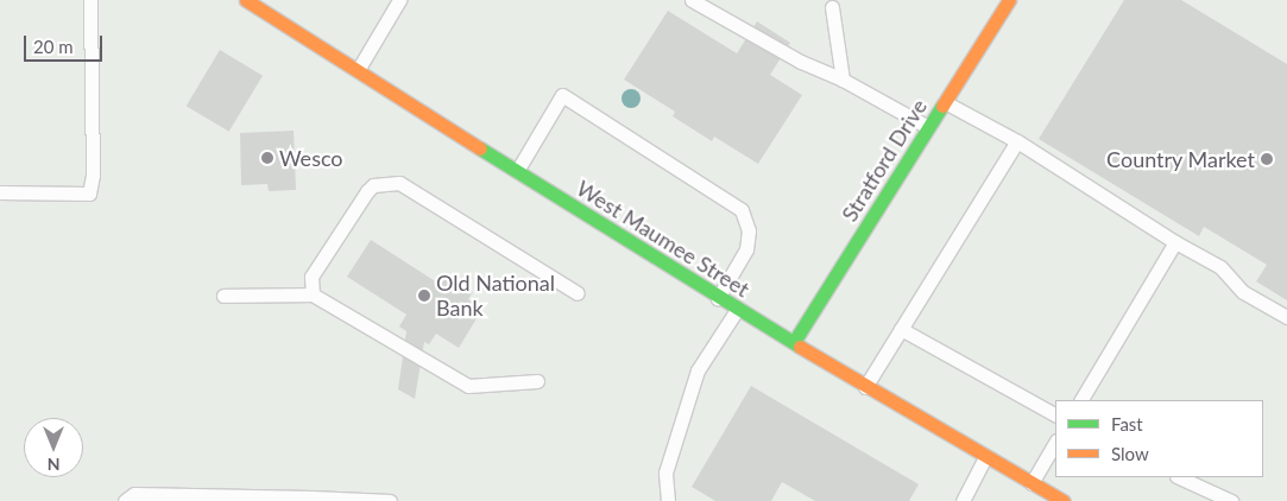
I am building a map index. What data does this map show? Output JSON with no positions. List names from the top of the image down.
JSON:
{
  "streets": {
    "main road": ["Stratford Drive", "West Maumee Street"]
  },
  "crossings": [
    ["Stratford Drive", "West Maumee Street"]
  ],
  "places": ["Wesco", "Country Market", "Old National Bank"],
  "legend": ["Fast", "Slow"],
  "scale_bar": "20 m",
  "north": "bottom"
}
